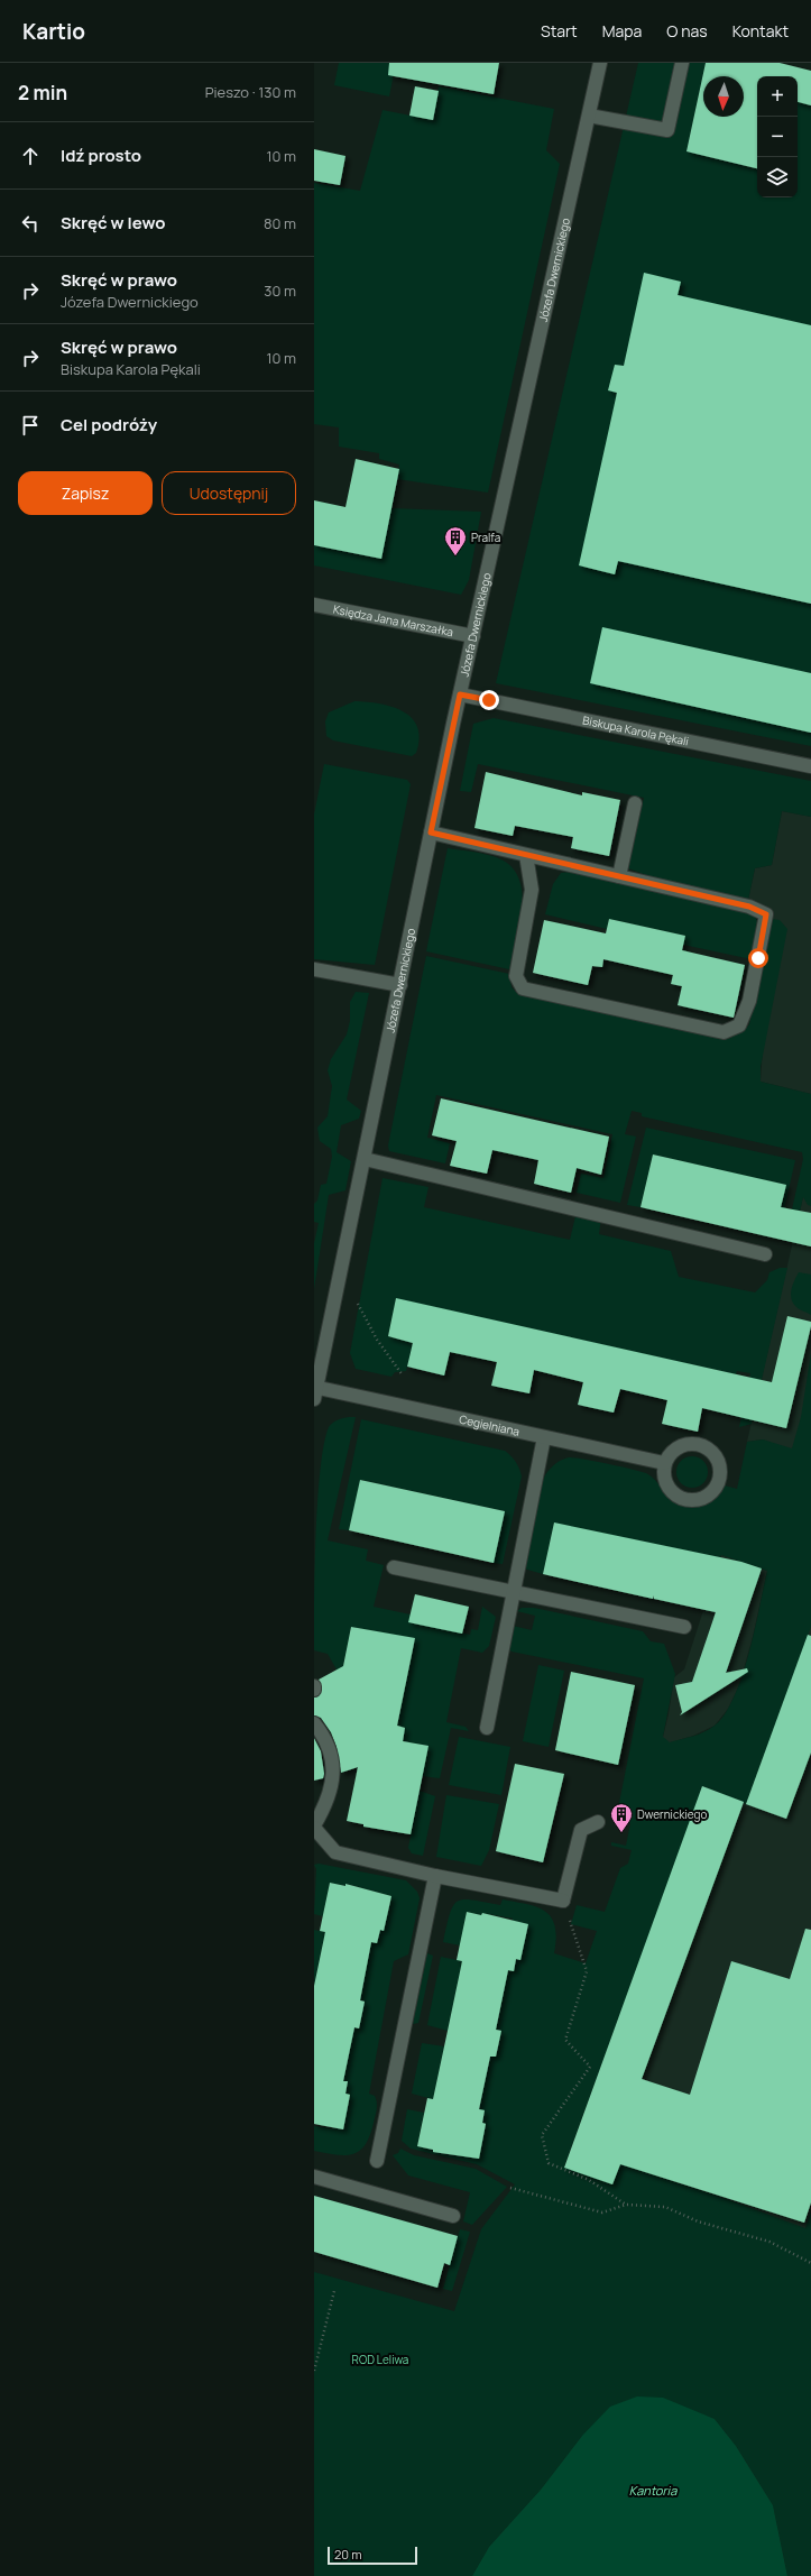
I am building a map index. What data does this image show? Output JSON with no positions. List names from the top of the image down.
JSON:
{
  "streets": {
    "street": [
      "Józefa Dwernickiego",
      "Księdza Jana Marszałka",
      "Biskupa Karola Pękali",
      "Cegielniana"
    ]
  },
  "crossings": [
    ["Józefa Dwernickiego", "Księdza Jana Marszałka"],
    ["Józefa Dwernickiego", "Biskupa Karola Pękali"],
    ["Józefa Dwernickiego", "Cegielniana"]
  ],
  "water": ["Kantoria"],
  "parks": ["ROD Leliwa"],
  "places": {
    "building": ["Pralfa", "Dwernickiego"]
  },
  "scale_bar": "20 m",
  "north": "bottom",
  "page": {
    "header": "Kartio",
    "nav": [
      "Start",
      "Mapa",
      "O nas",
      "Kontakt"
    ],
    "heading": ["2 min", "Pieszo · 130 m"],
    "map_buttons": ["+", "−"],
    "list": [
      ["Idź prosto", "10 m"],
      ["Skręć w lewo", "80 m"],
      ["Skręć w prawo", "Józefa Dwernickiego", "30 m"],
      ["Skręć w prawo", "Biskupa Karola Pękali", "10 m"],
      "Cel podróży"
    ],
    "buttons": ["Zapisz", "Udostępnij"],
    "scale": "20 m"
  }
}
